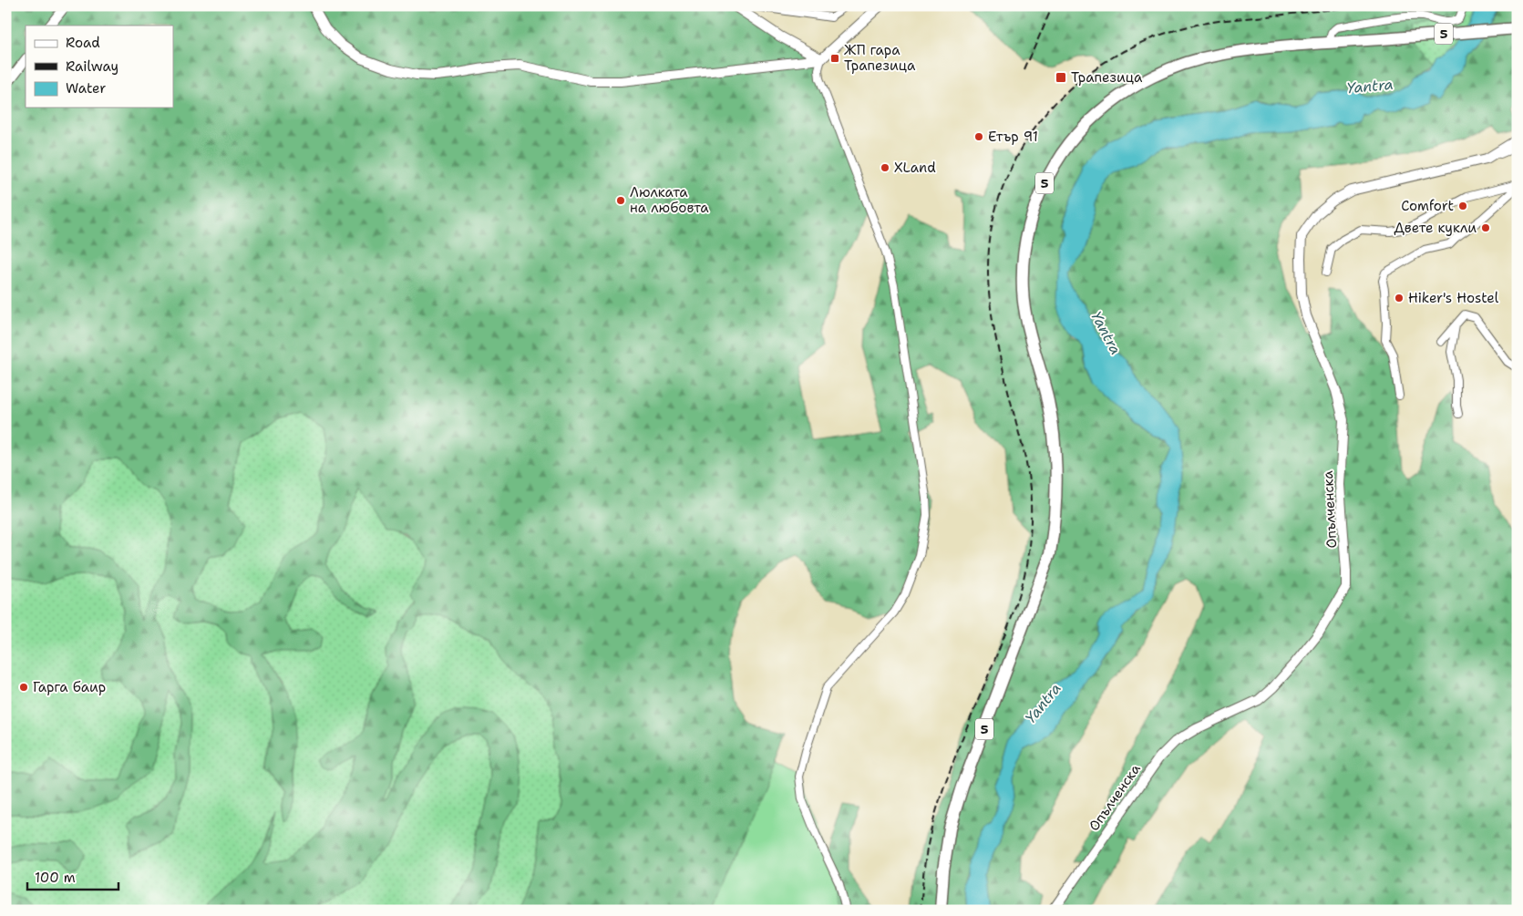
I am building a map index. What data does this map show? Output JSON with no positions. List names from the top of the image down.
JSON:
{
  "streets": {
    "main road": ["5"],
    "street": ["Опълченска"]
  },
  "water": ["Yantra"],
  "places": {
    "transit": ["ЖП гара Трапезица", "Трапезица"],
    "other": [
      "Етър 91",
      "XLand",
      "Люлката на любовта",
      "Comfort",
      "Двете кукли",
      "Hiker's Hostel",
      "Гарга баир"
    ]
  },
  "legend": ["Road", "Railway", "Water"],
  "scale_bar": "100 m"
}
